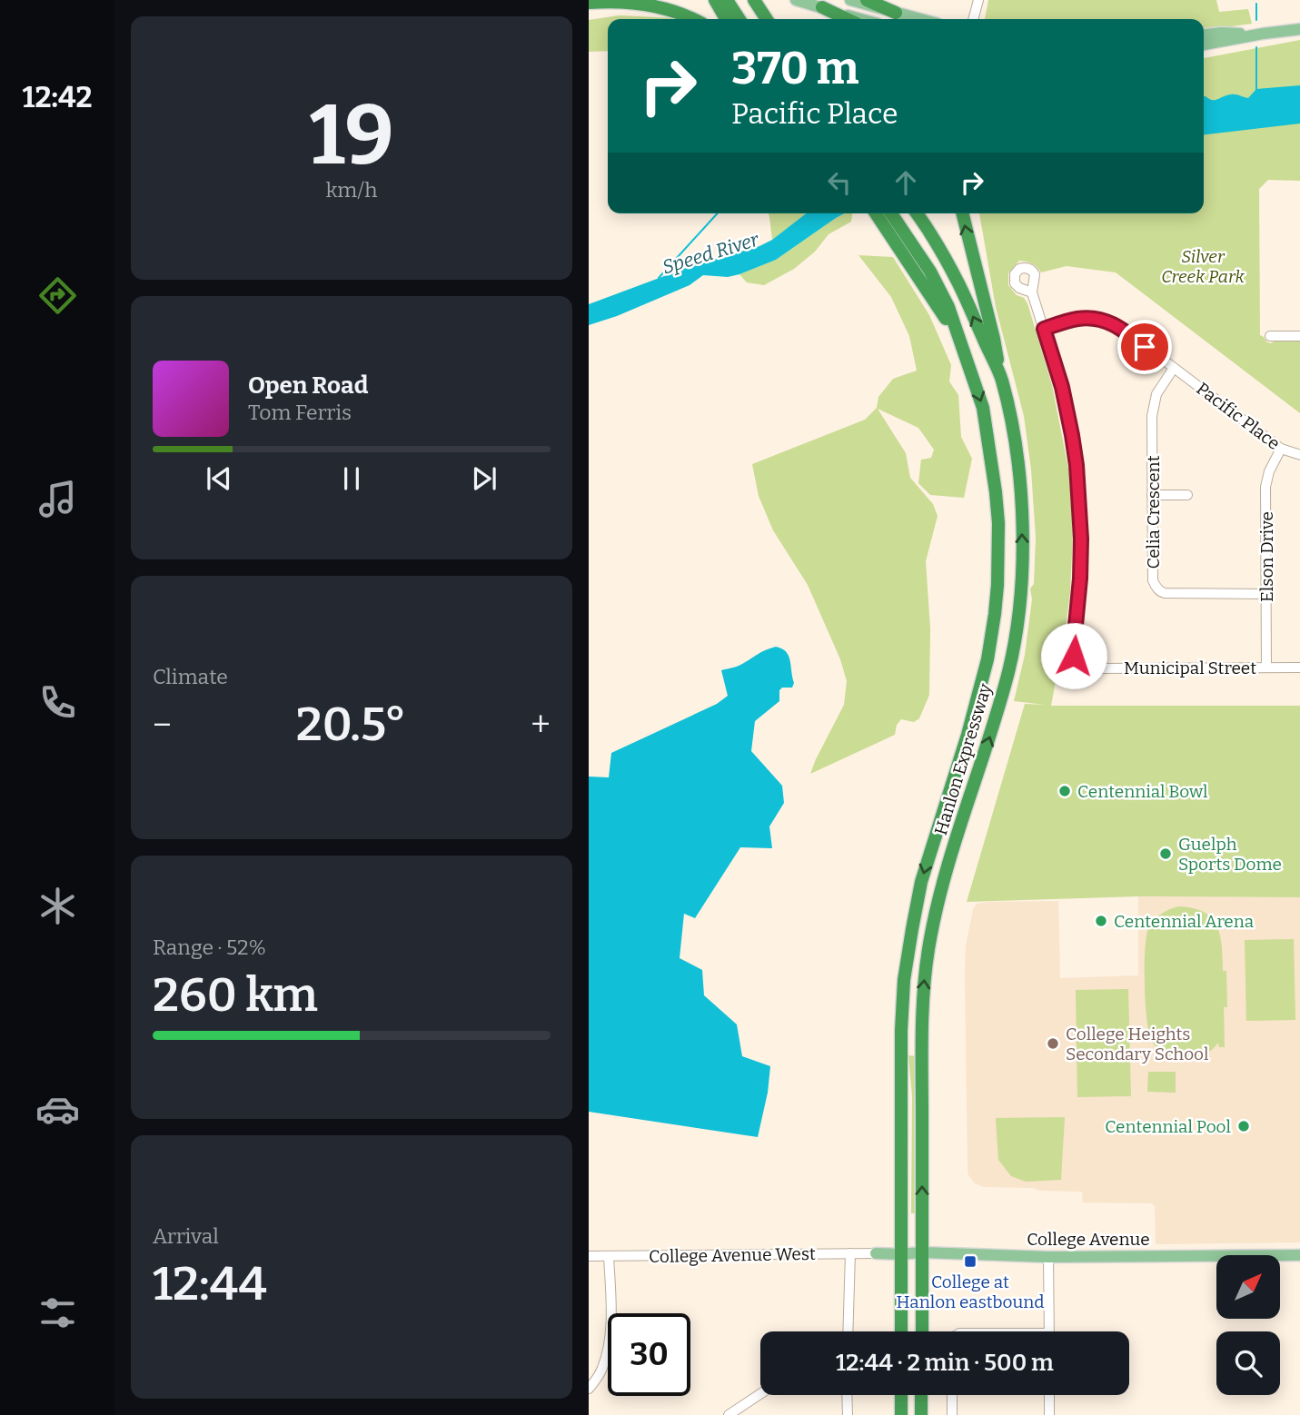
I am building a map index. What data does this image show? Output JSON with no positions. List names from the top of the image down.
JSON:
{
  "streets": {
    "highway": ["Hanlon Expressway"],
    "main road": ["College Avenue"],
    "street": [
      "Pacific Place",
      "Celia Crescent",
      "Elson Drive",
      "Municipal Street",
      "College Avenue West"
    ]
  },
  "crossings": [
    ["Pacific Place", "Celia Crescent"],
    ["Pacific Place", "Elson Drive"],
    ["Pacific Place", "Municipal Street"],
    ["Celia Crescent", "Elson Drive"],
    ["Elson Drive", "Municipal Street"],
    ["Hanlon Expressway", "College Avenue"],
    ["College Avenue", "College Avenue West"]
  ],
  "water": ["Speed River"],
  "parks": ["Silver Creek Park"],
  "places": {
    "other": [
      "Centennial Bowl",
      "Guelph Sports Dome",
      "Centennial Arena",
      "College Heights Secondary School",
      "Centennial Pool"
    ],
    "transit": ["College at Hanlon eastbound"]
  },
  "north": "top right",
  "page": {
    "tabs": "12:42",
    "tile": [
      ["19", "km/h"],
      "Climate",
      ["Range · 52%", "260 km"],
      ["Arrival", "12:44"]
    ],
    "turn": ["370 m", "Pacific Place"],
    "song": ["Open Road", "Tom Ferris"],
    "heat": ["−", "20.5°", "+"],
    "limit": "30",
    "trip": "12:44 · 2 min · 500 m"
  }
}
